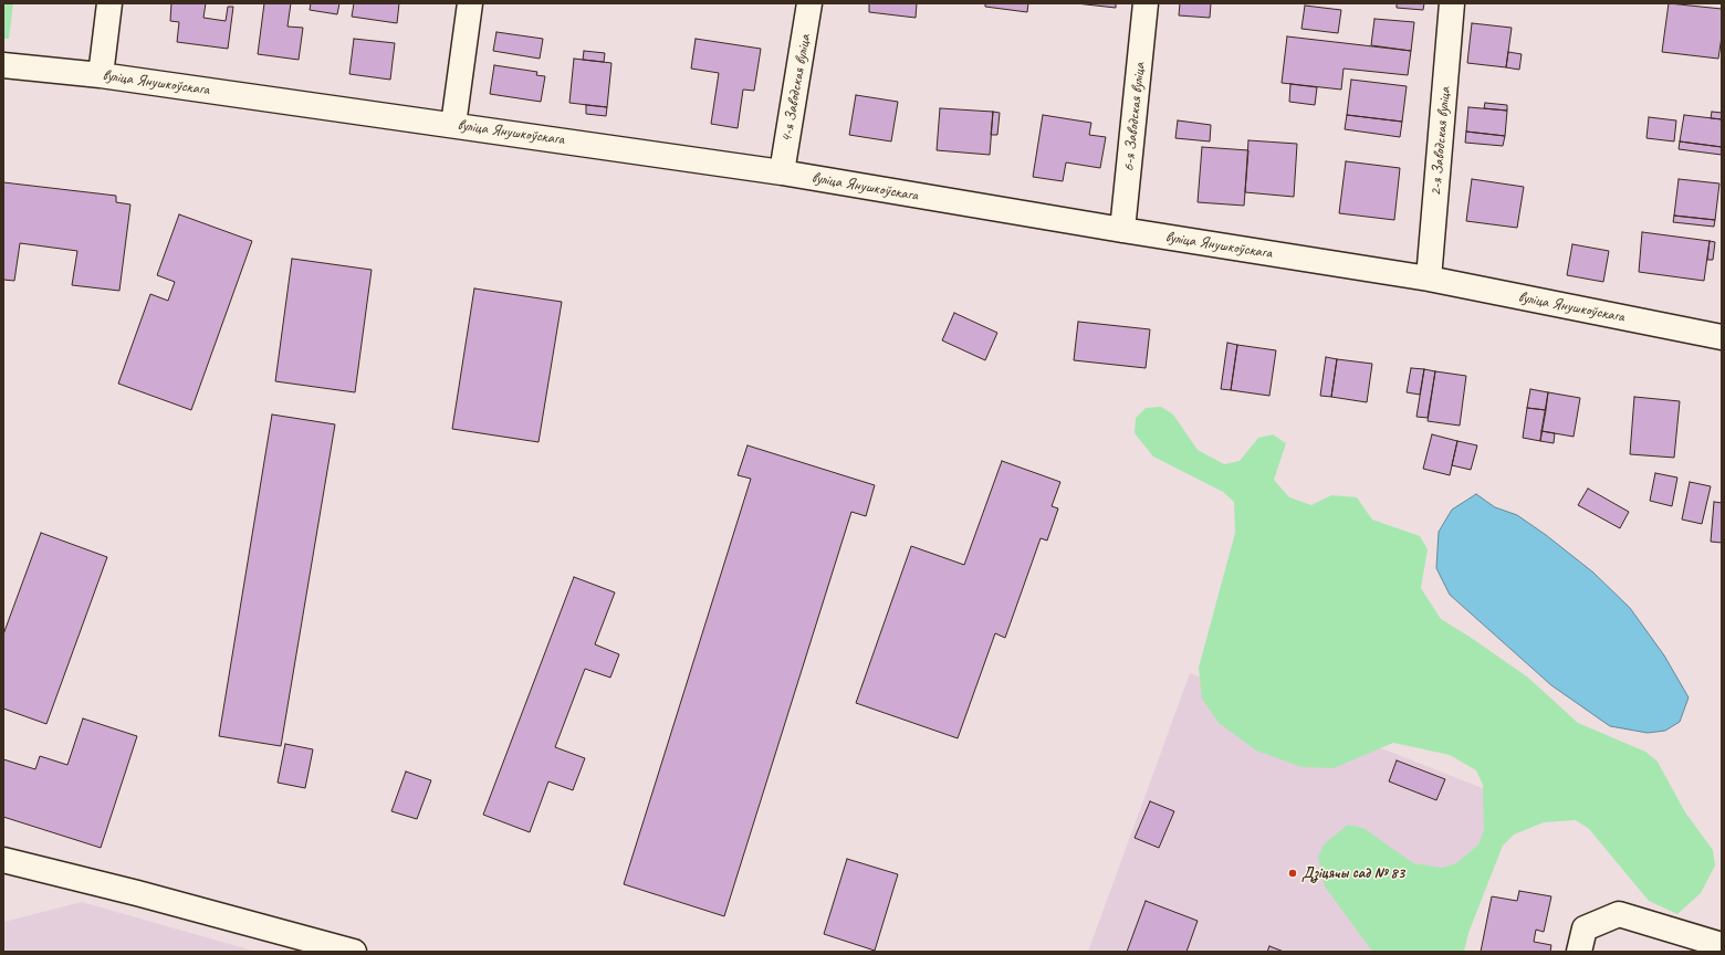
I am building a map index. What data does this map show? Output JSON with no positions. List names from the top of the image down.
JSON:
{
  "streets": {
    "street": [
      "вуліца Янушкоўскага",
      "4-я Заводская вуліца",
      "6-я Заводская вуліца",
      "2-я Заводская вуліца"
    ]
  },
  "crossings": [
    ["вуліца Янушкоўскага", "4-я Заводская вуліца"],
    ["вуліца Янушкоўскага", "6-я Заводская вуліца"],
    ["вуліца Янушкоўскага", "2-я Заводская вуліца"]
  ],
  "places": ["Дзіцячы сад № 83"]
}
